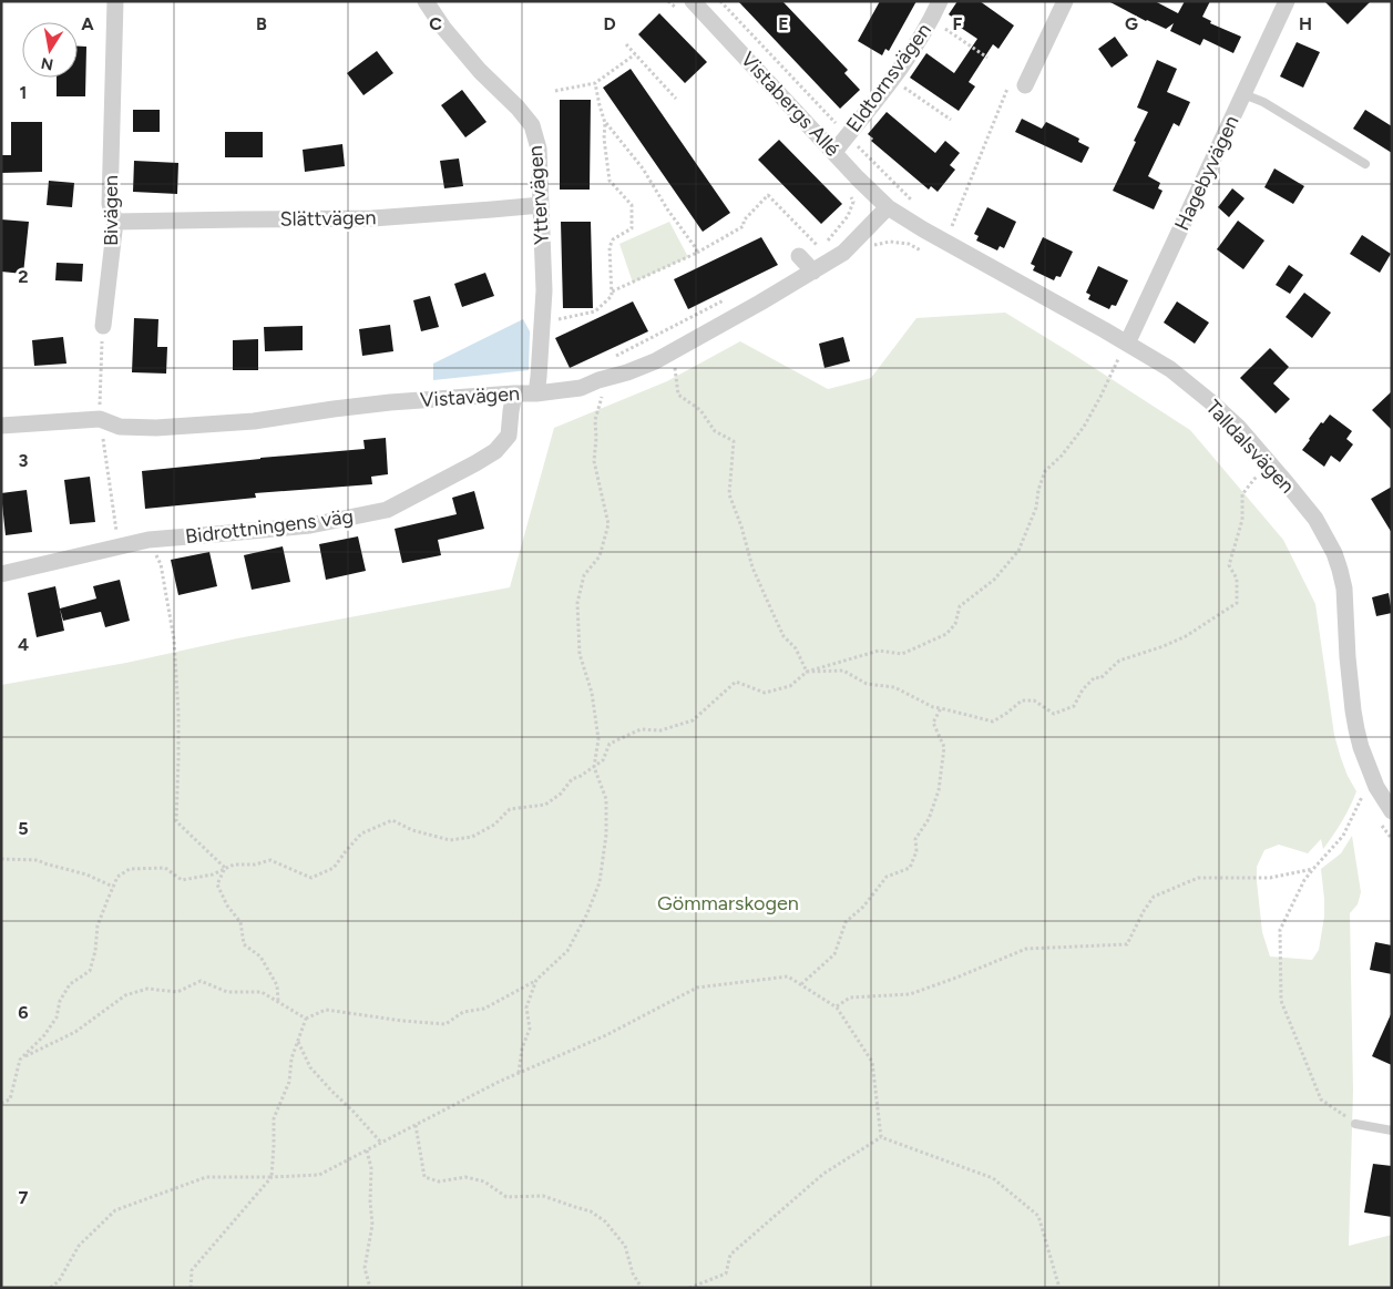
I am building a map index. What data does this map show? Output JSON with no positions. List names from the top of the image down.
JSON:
{
  "streets": {
    "street": [
      "Eldtornsvägen",
      "Vistabergs Allé",
      "Hagebyvägen",
      "Yttervägen",
      "Bivägen",
      "Slättvägen",
      "Vistavägen",
      "Talldalsvägen",
      "Bidrottningens väg"
    ]
  },
  "crossings": [
    ["Eldtornsvägen", "Vistabergs Allé"],
    ["Vistabergs Allé", "Vistavägen"],
    ["Vistabergs Allé", "Talldalsvägen"],
    ["Hagebyvägen", "Talldalsvägen"],
    ["Yttervägen", "Slättvägen"],
    ["Yttervägen", "Vistavägen"],
    ["Bivägen", "Slättvägen"],
    ["Vistavägen", "Talldalsvägen"],
    ["Vistavägen", "Bidrottningens väg"]
  ],
  "parks": ["Gömmarskogen"],
  "north": "bottom",
  "grid": {
    "columns": [
      "A",
      "B",
      "C",
      "D",
      "E",
      "F",
      "G",
      "H"
    ],
    "rows": [
      "1",
      "2",
      "3",
      "4",
      "5",
      "6",
      "7"
    ]
  }
}
